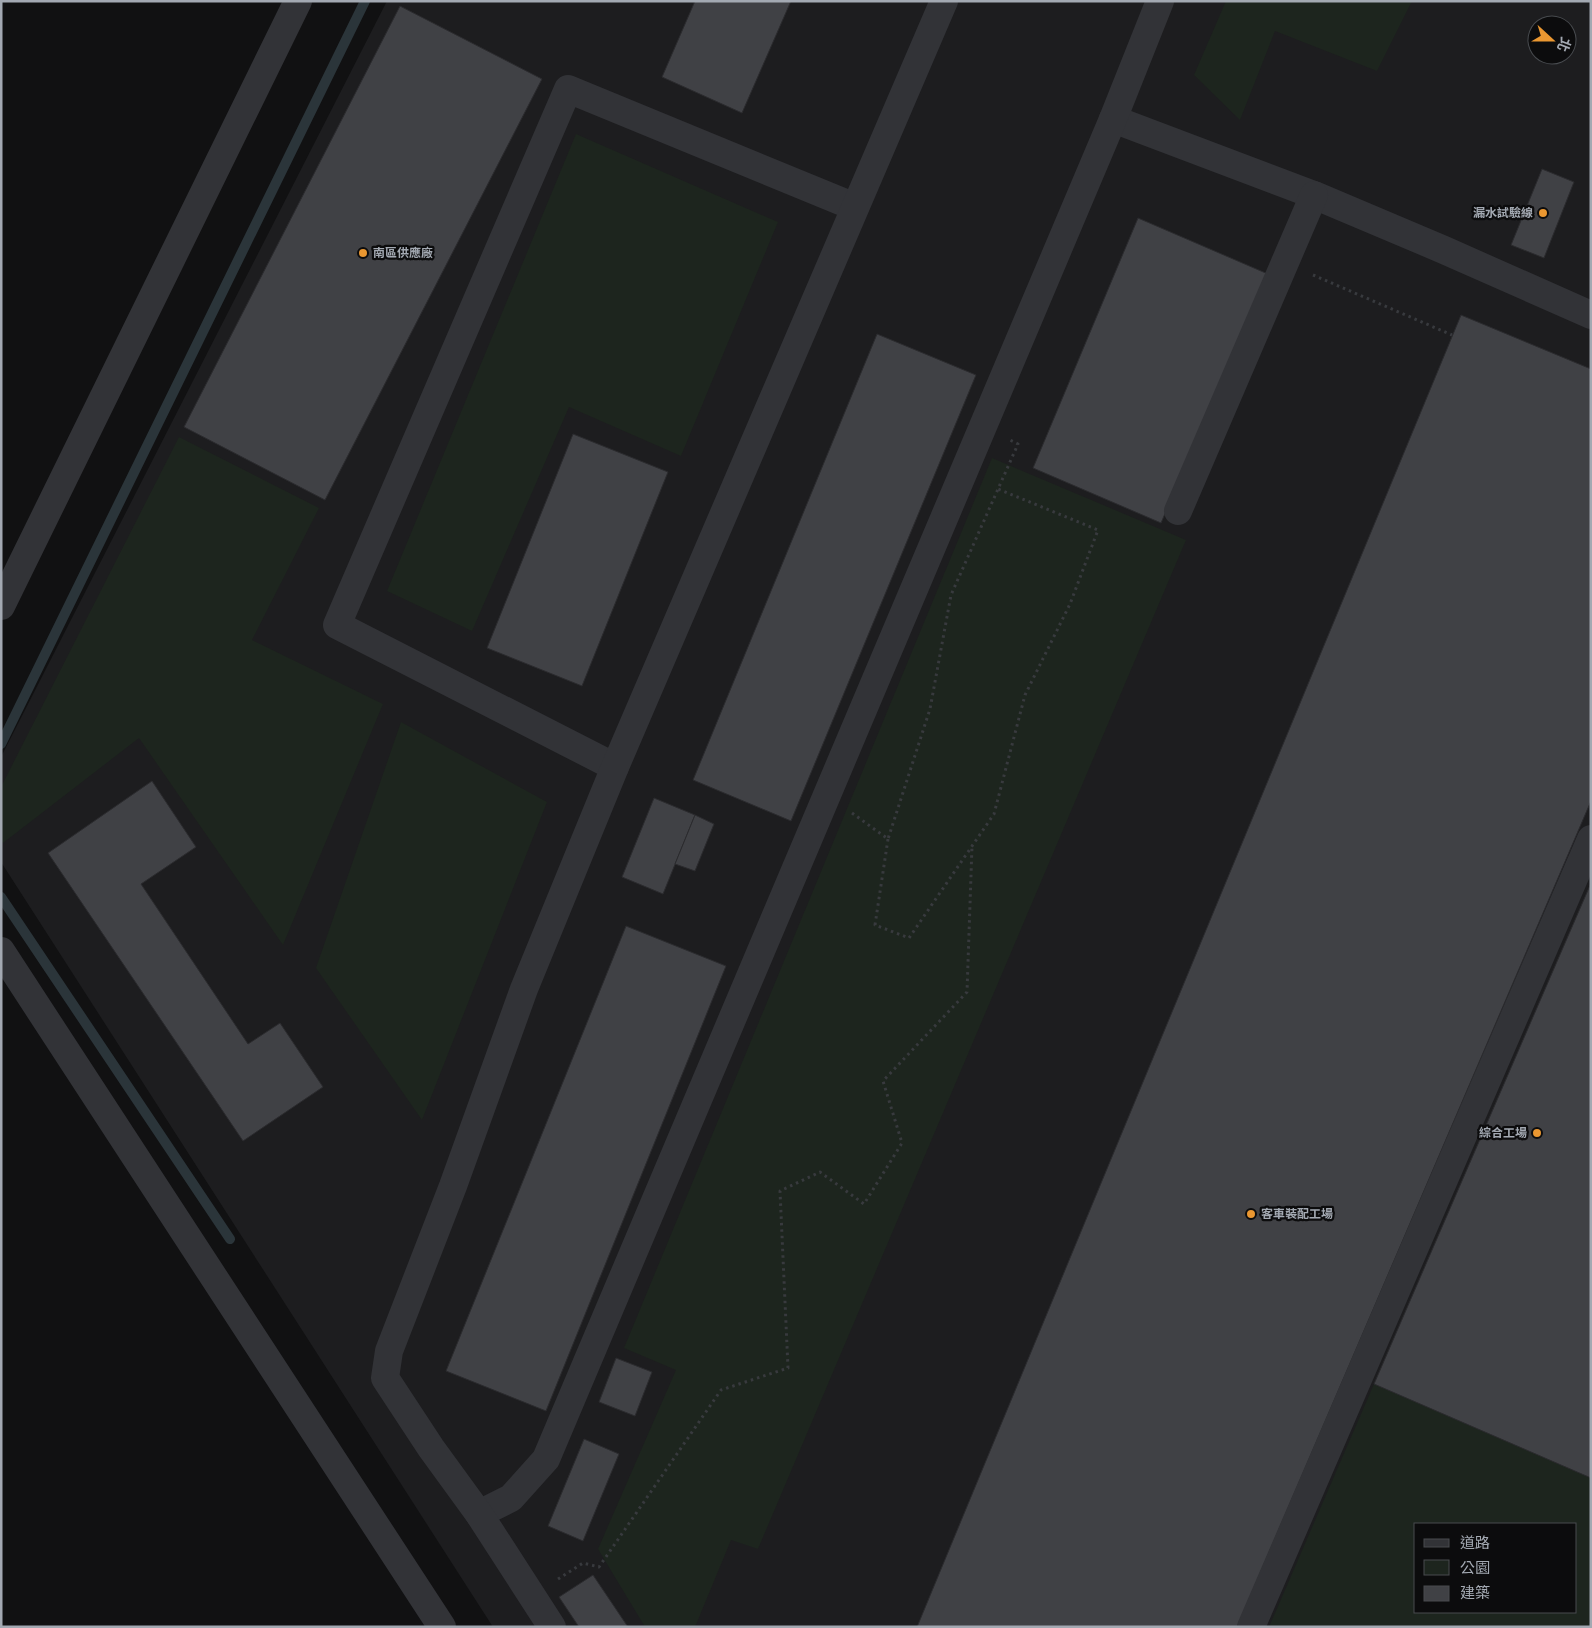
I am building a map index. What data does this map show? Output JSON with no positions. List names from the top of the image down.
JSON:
{
  "places": [
    "漏水試驗線",
    "南區供應廠",
    "綜合工場",
    "客車裝配工場"
  ],
  "legend": ["道路", "公園", "建築"],
  "north": "right"
}
